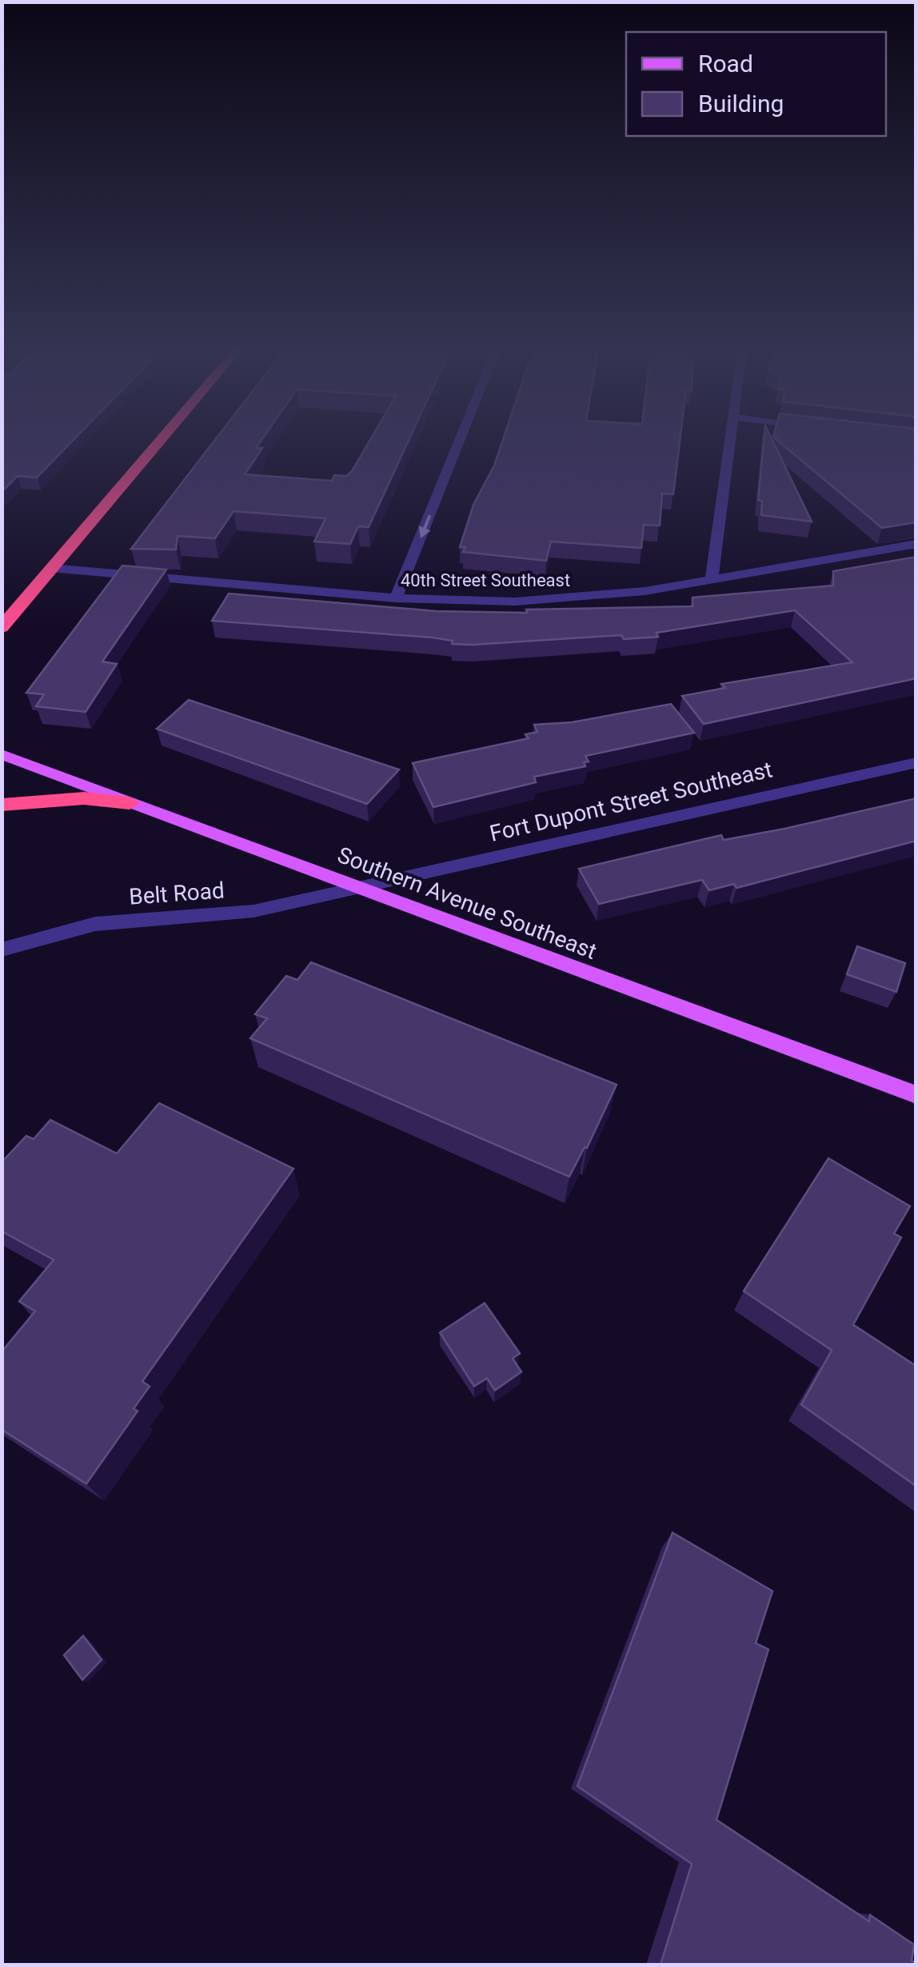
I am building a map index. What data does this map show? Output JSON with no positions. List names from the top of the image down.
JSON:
{
  "streets": {
    "main road": ["Southern Avenue Southeast"],
    "street": ["40th Street Southeast", "Fort Dupont Street Southeast", "Belt Road"]
  },
  "crossings": [
    ["Fort Dupont Street Southeast", "Belt Road"],
    ["Fort Dupont Street Southeast", "Southern Avenue Southeast"],
    ["Belt Road", "Southern Avenue Southeast"]
  ],
  "legend": ["Road", "Building"]
}
